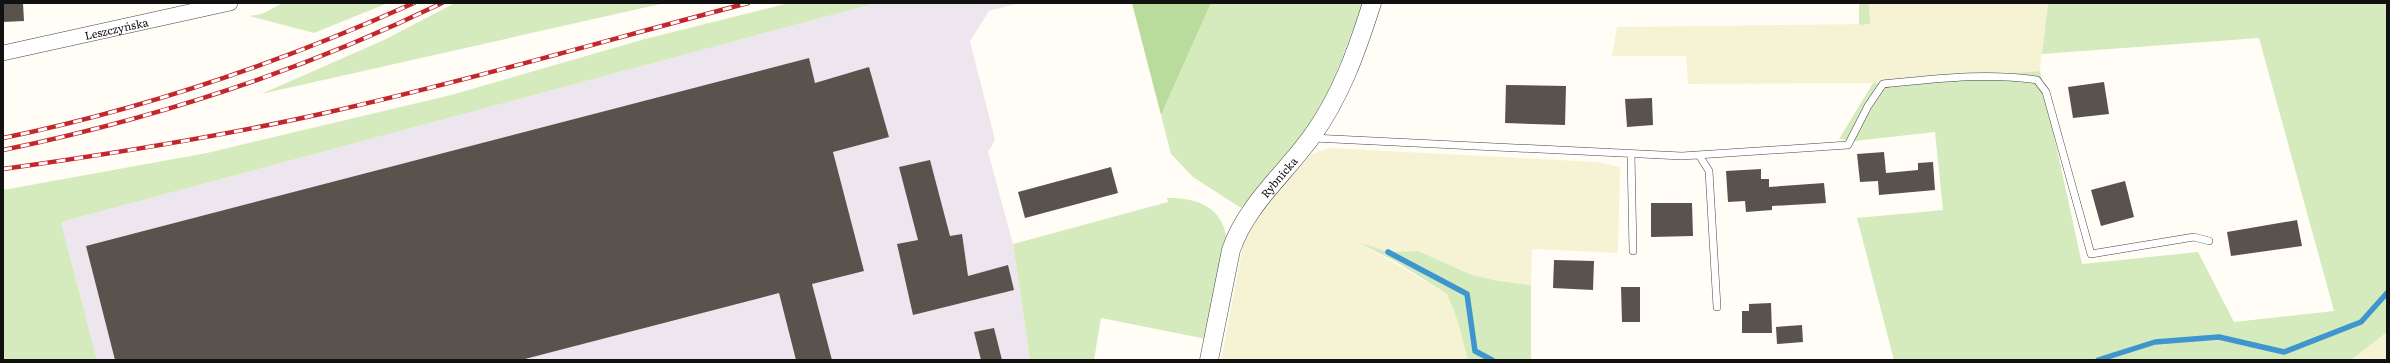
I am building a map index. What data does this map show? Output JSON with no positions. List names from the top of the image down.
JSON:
{
  "streets": {
    "street": ["Leszczyńska", "Rybnicka"]
  }
}
